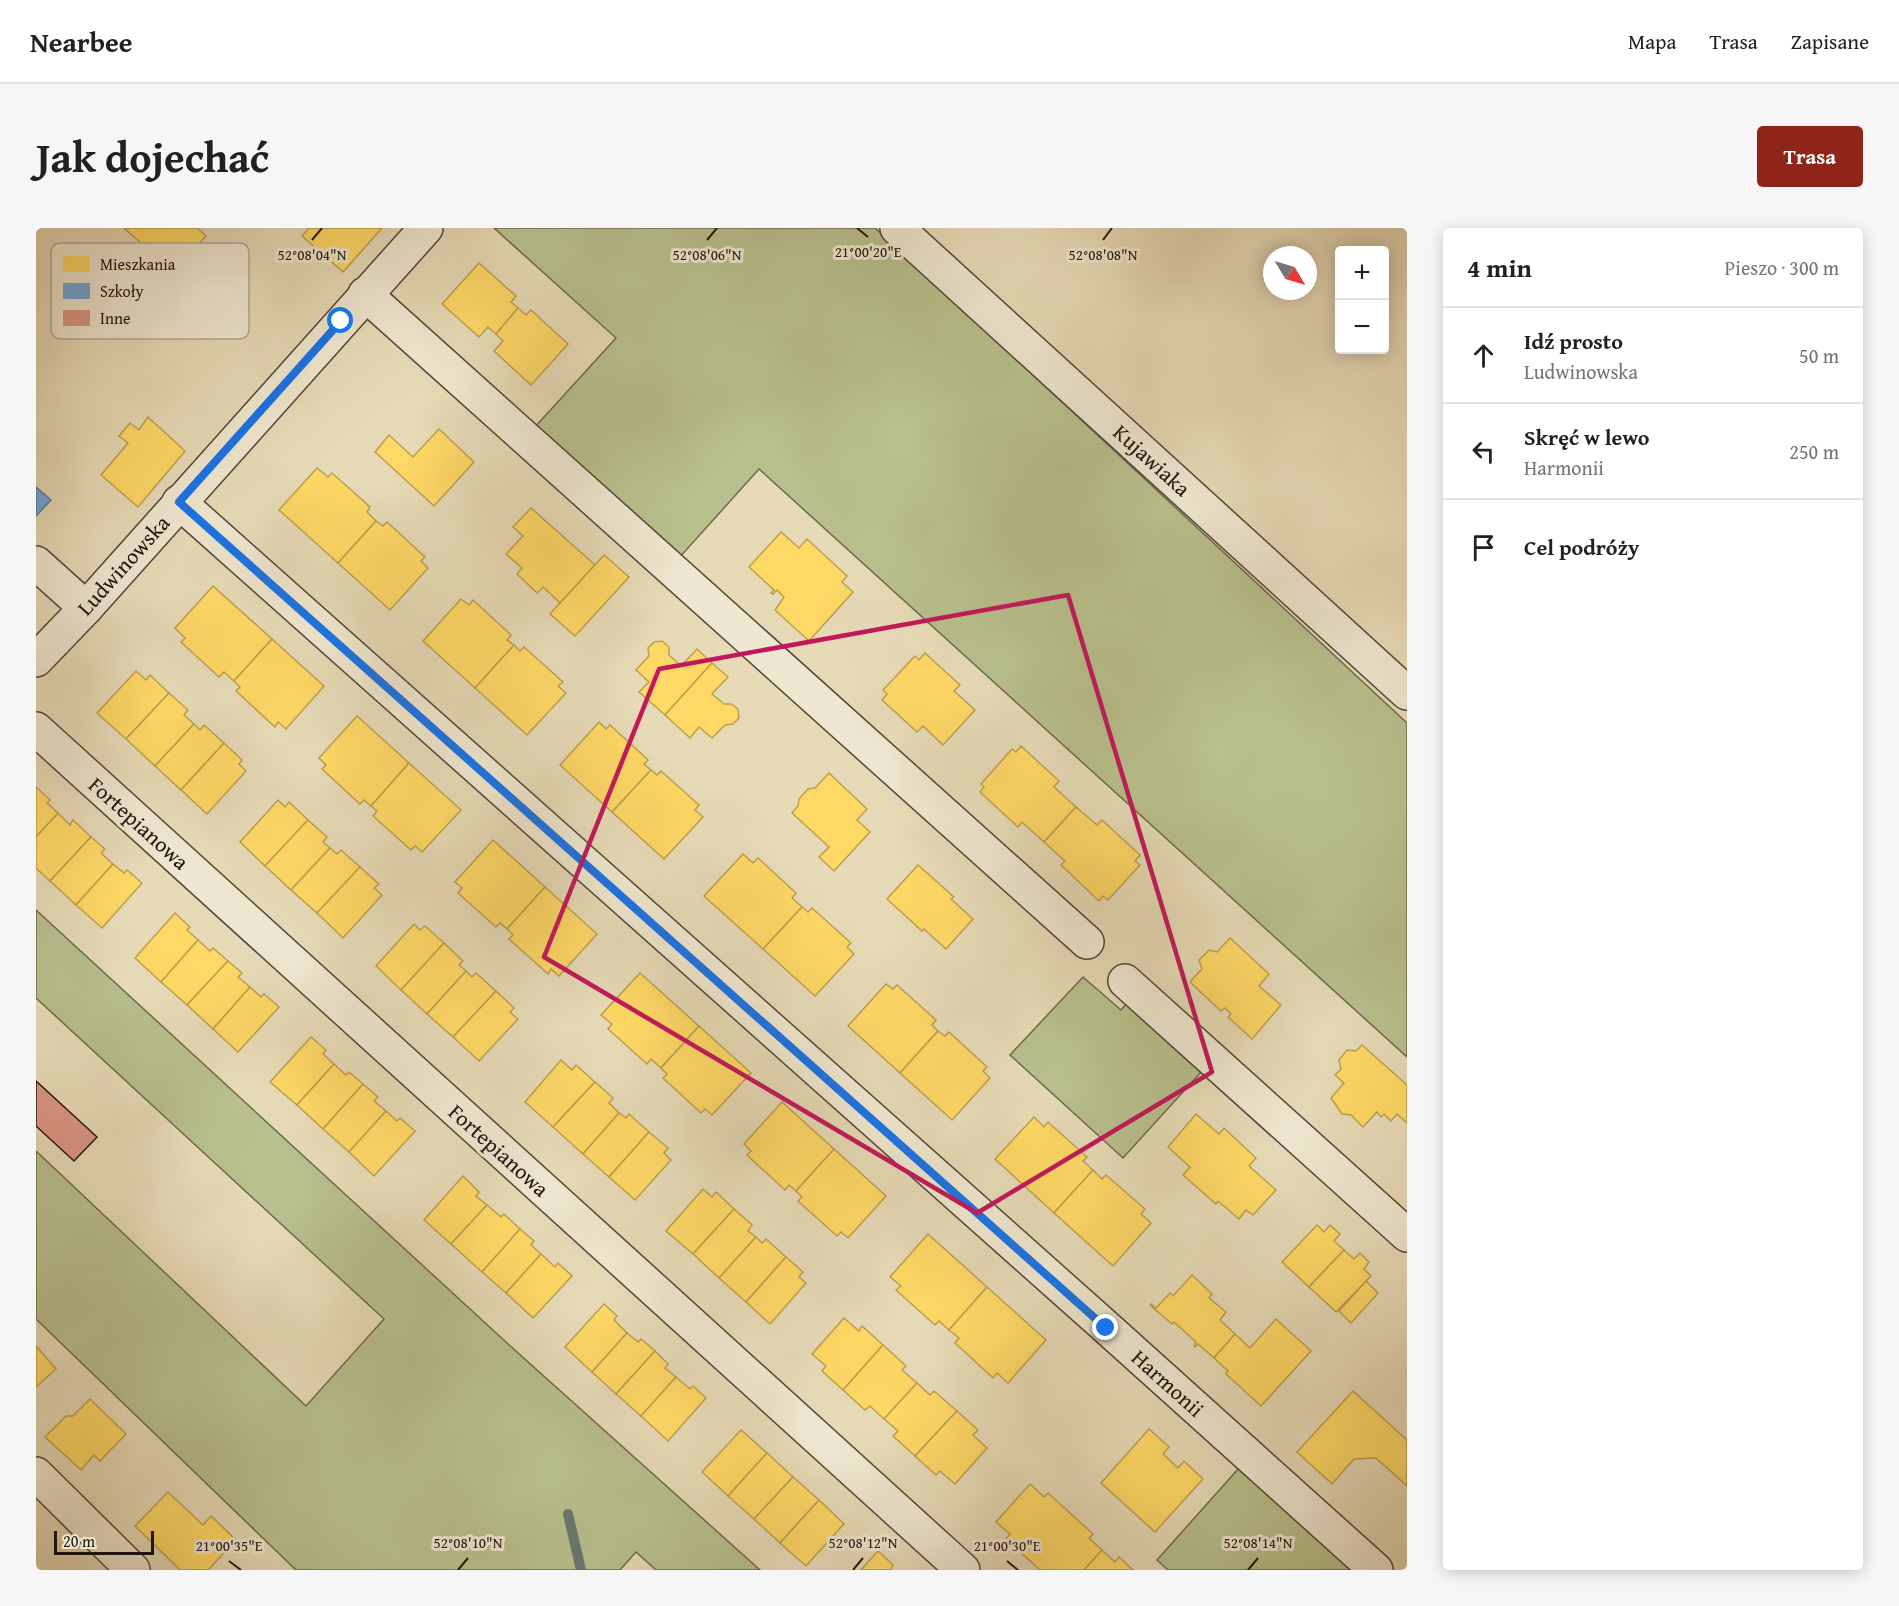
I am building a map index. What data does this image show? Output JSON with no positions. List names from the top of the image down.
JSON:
{
  "streets": {
    "street": [
      "Kujawiaka",
      "Ludwinowska",
      "Fortepianowa",
      "Harmonii"
    ]
  },
  "crossings": [
    ["Ludwinowska", "Harmonii"]
  ],
  "legend": ["Mieszkania", "Szkoły", "Inne"],
  "scale_bar": "20 m",
  "north": "bottom right",
  "page": {
    "header": "Nearbee",
    "nav": ["Mapa", "Trasa", "Zapisane"],
    "title": "Jak dojechać",
    "buttons": "Trasa",
    "heading": ["4 min", "Pieszo · 300 m"],
    "map_buttons": ["+", "−"],
    "list": [
      ["Idź prosto", "Ludwinowska", "50 m"],
      ["Skręć w lewo", "Harmonii", "250 m"],
      "Cel podróży"
    ],
    "scale": "20 m"
  },
  "coordinates": [
    "21°00'20\"E",
    "52°08'04\"N",
    "52°08'06\"N",
    "52°08'08\"N",
    "52°08'10\"N",
    "52°08'12\"N",
    "52°08'14\"N",
    "21°00'35\"E",
    "21°00'30\"E"
  ]
}
